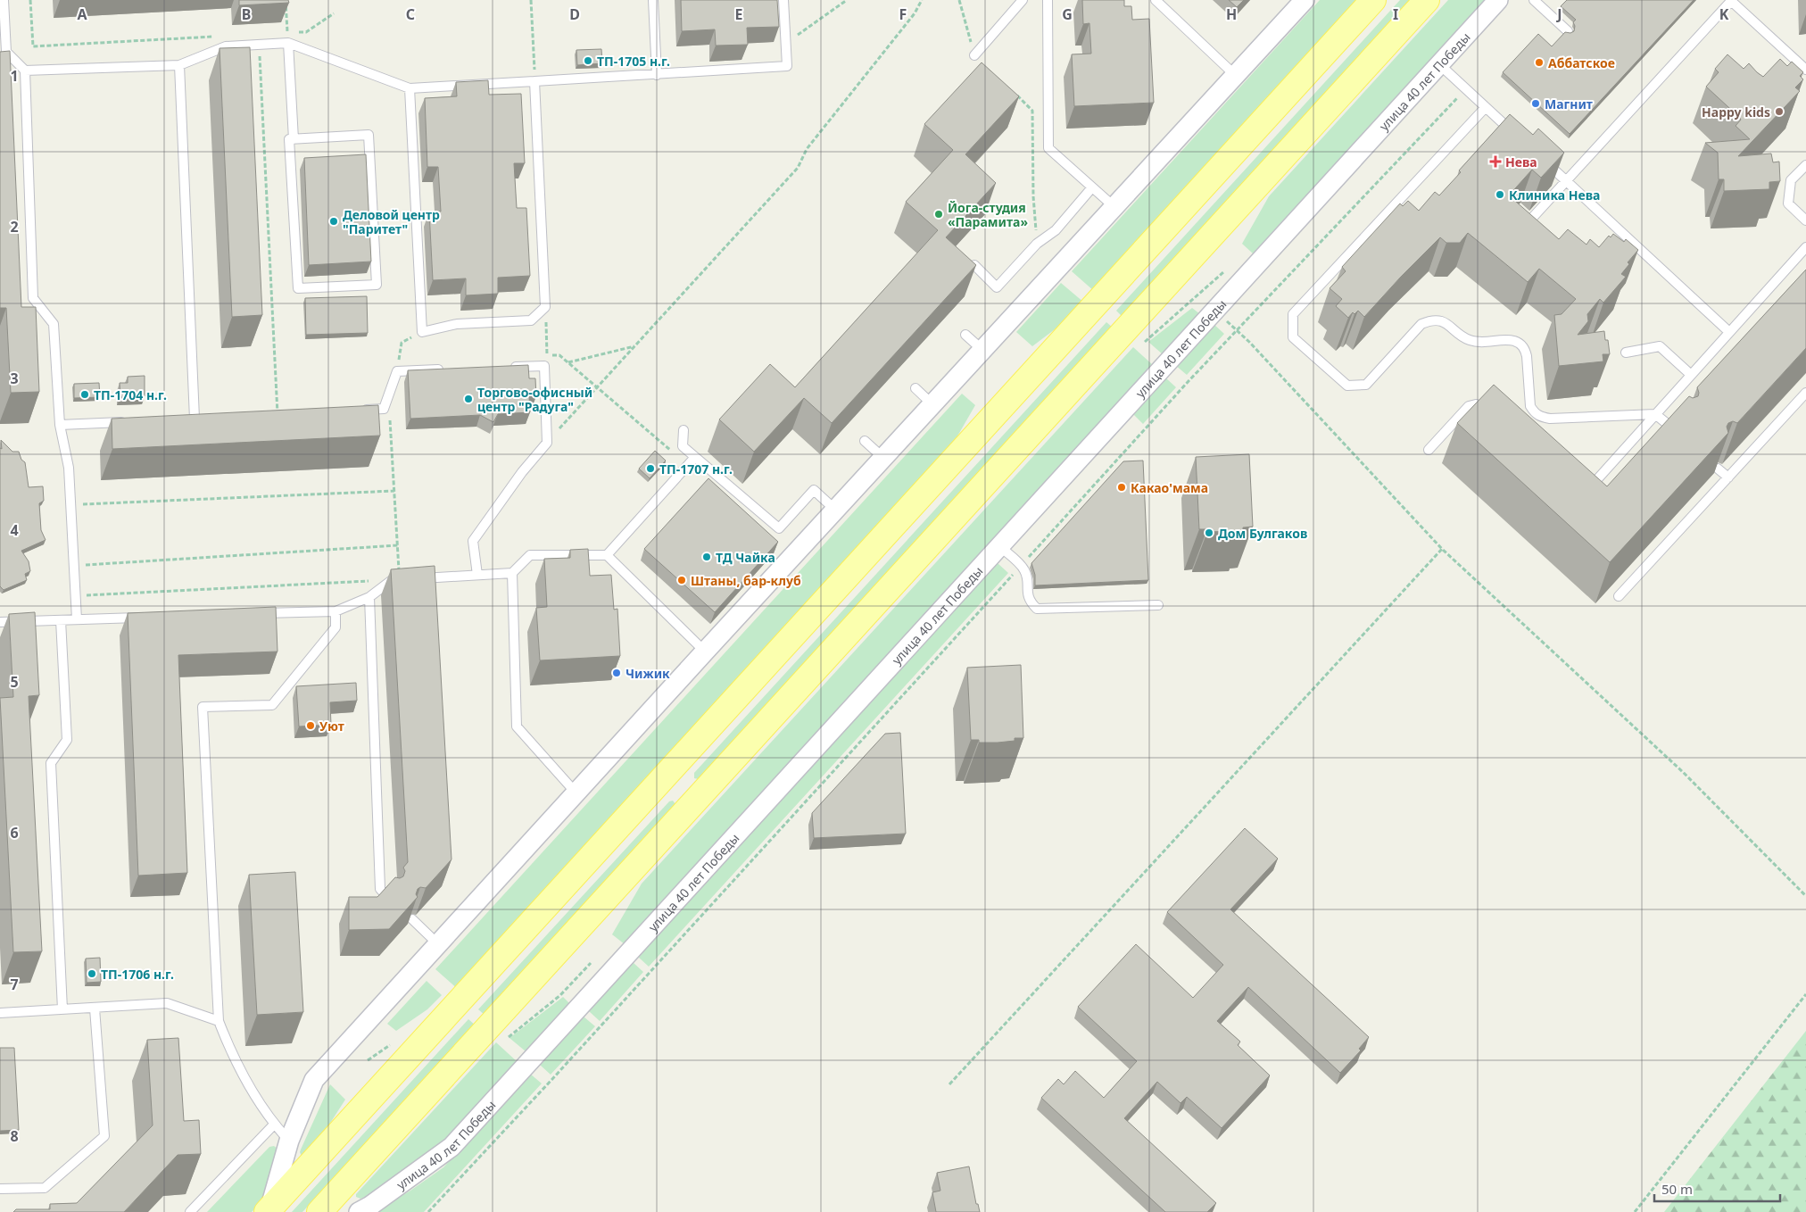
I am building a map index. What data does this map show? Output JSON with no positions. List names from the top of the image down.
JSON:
{
  "streets": {
    "street": ["улица 40 лет Победы"]
  },
  "places": {
    "other": [
      "ТП-1705 н.г.",
      "Аббатское",
      "Магнит",
      "Happy kids",
      "Клиника Нева",
      "Йога-студия «Парамита»",
      "Деловой центр \"Паритет\"",
      "ТП-1704 н.г.",
      "Торгово-офисный центр \"Радуга\"",
      "ТП-1707 н.г.",
      "Какао'мама",
      "Дом Булгаков",
      "ТД Чайка",
      "Штаны, бар-клуб",
      "Чижик",
      "Уют",
      "ТП-1706 н.г."
    ],
    "health": ["Нева"]
  },
  "scale_bar": "50 m",
  "grid": {
    "columns": [
      "A",
      "B",
      "C",
      "D",
      "E",
      "F",
      "G",
      "H",
      "I",
      "J",
      "K"
    ],
    "rows": [
      "1",
      "2",
      "3",
      "4",
      "5",
      "6",
      "7",
      "8"
    ]
  }
}
